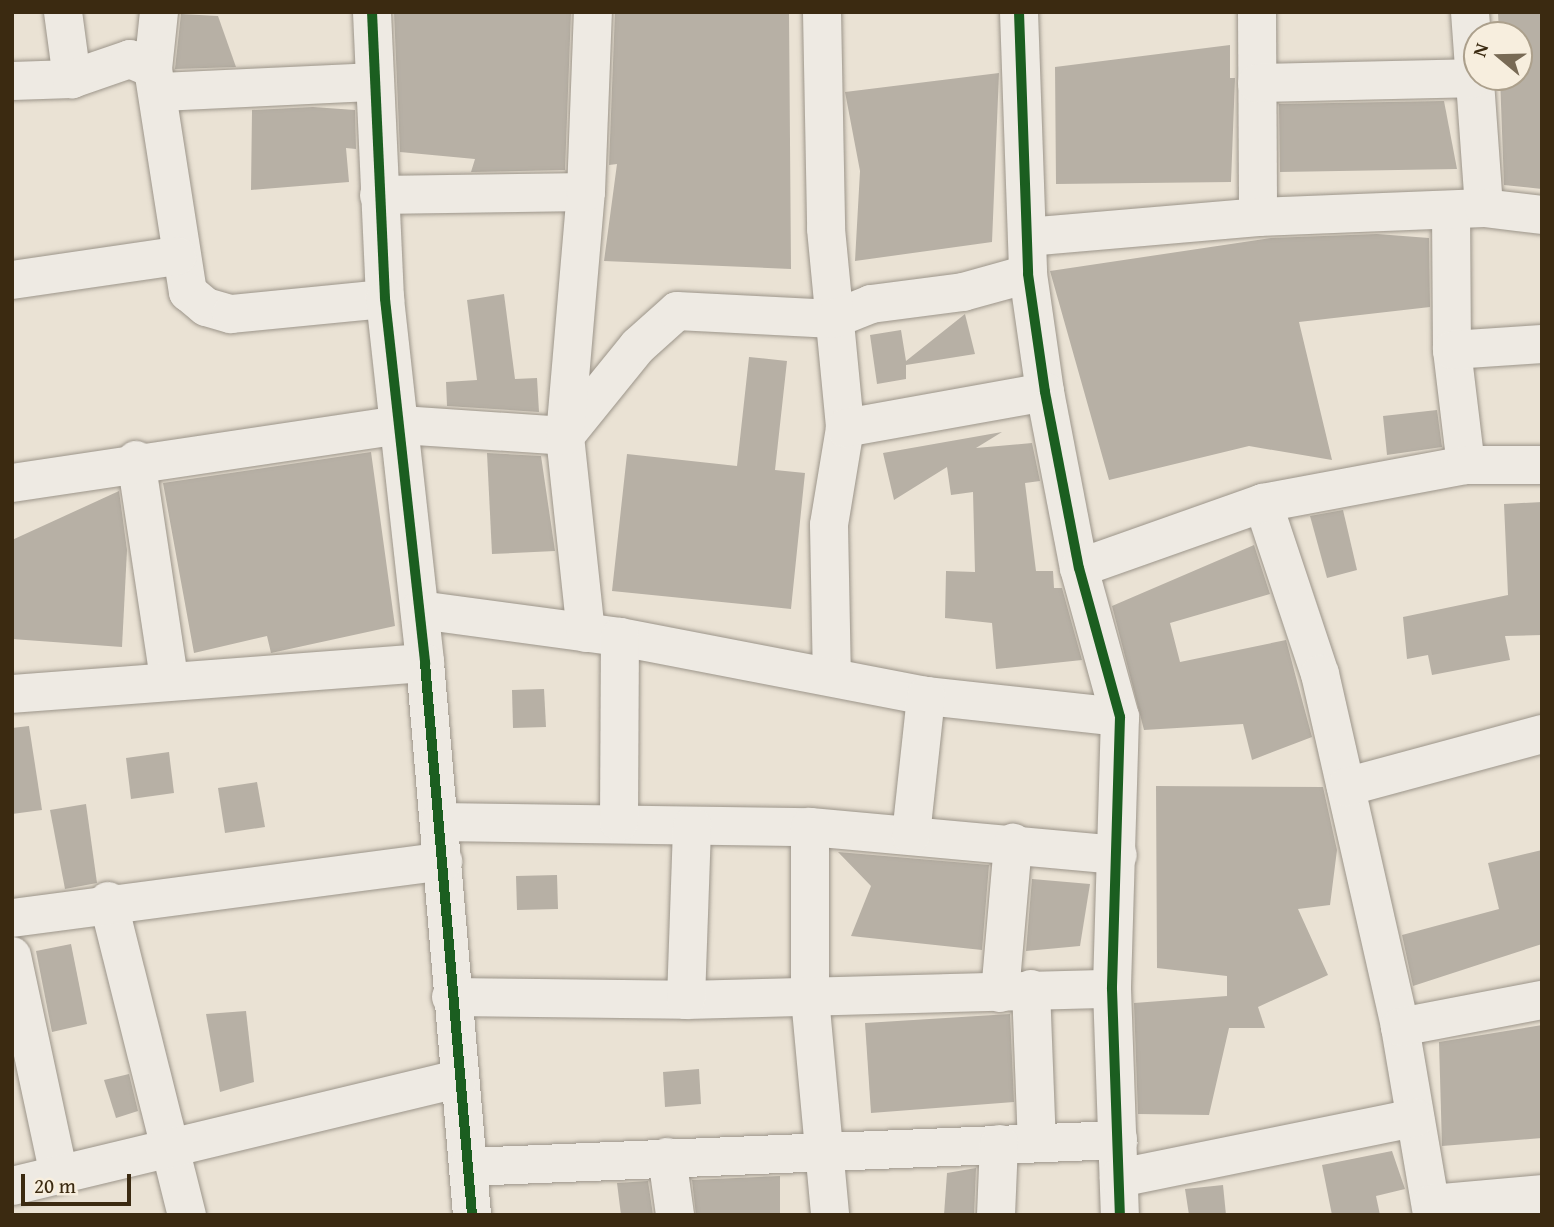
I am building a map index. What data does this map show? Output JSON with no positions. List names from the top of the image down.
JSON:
{
  "scale_bar": "20 m",
  "north": "left"
}
